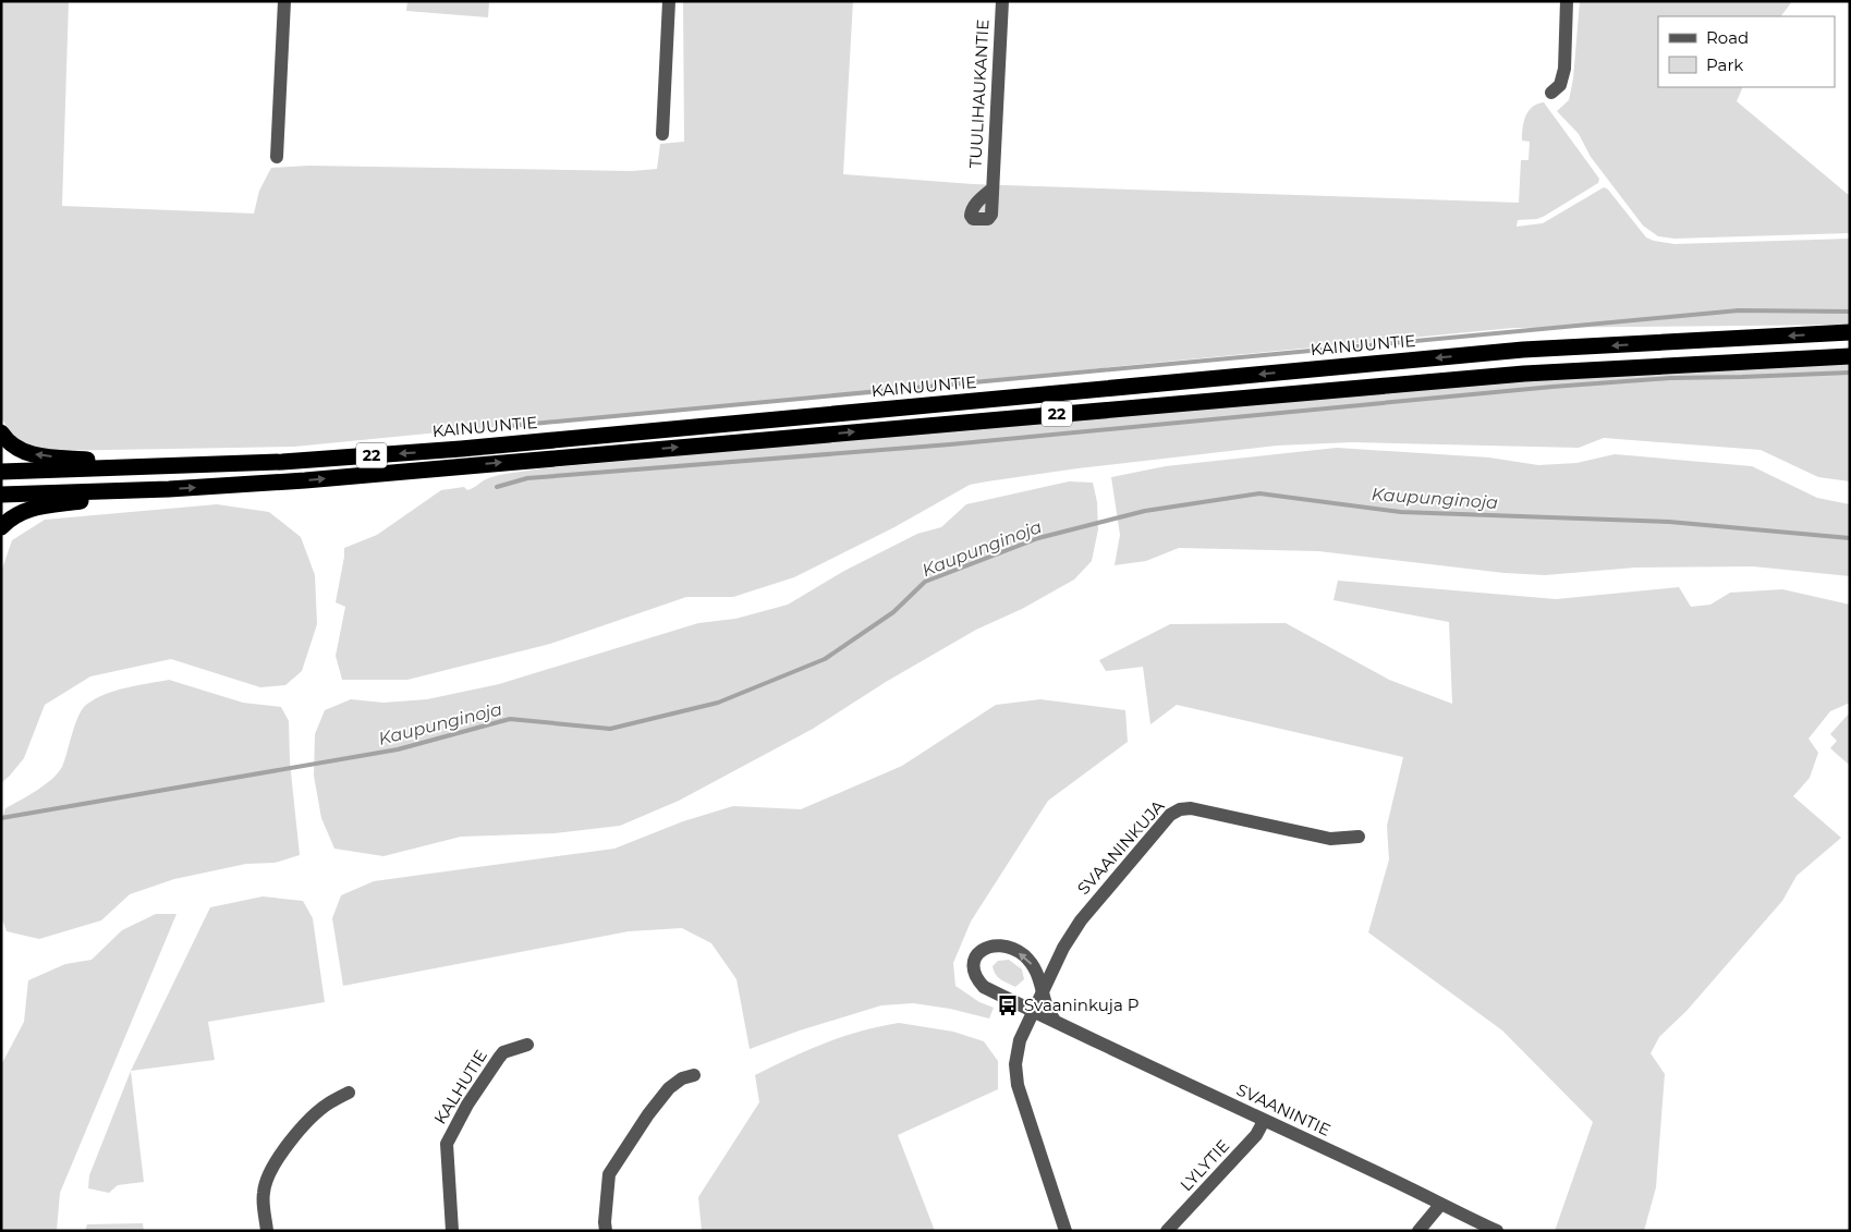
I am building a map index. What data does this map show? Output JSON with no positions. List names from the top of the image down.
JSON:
{
  "streets": {
    "highway": ["KAINUUNTIE", "22"],
    "street": [
      "TUULIHAUKANTIE",
      "SVAANINKUJA",
      "KALHUTIE",
      "SVAANINTIE",
      "LYLYTIE"
    ]
  },
  "crossings": [
    ["SVAANINKUJA", "SVAANINTIE"],
    ["SVAANINTIE", "LYLYTIE"]
  ],
  "water": ["Kaupunginoja"],
  "places": {
    "bus stop": ["Svaaninkuja P"]
  },
  "legend": ["Road", "Park"]
}
